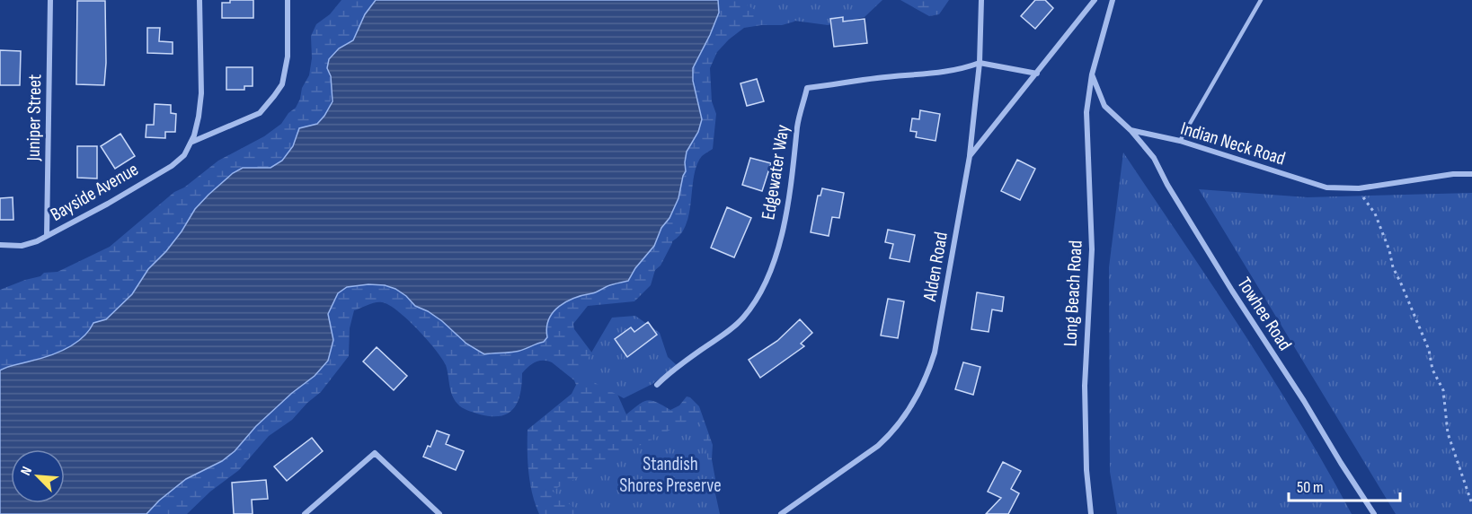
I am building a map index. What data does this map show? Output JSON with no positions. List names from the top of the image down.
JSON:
{
  "streets": {
    "street": [
      "Juniper Street",
      "Indian Neck Road",
      "Edgewater Way",
      "Bayside Avenue",
      "Alden Road",
      "Long Beach Road",
      "Towhee Road"
    ]
  },
  "crossings": [
    ["Juniper Street", "Bayside Avenue"],
    ["Indian Neck Road", "Towhee Road"]
  ],
  "parks": ["Standish Shores Preserve"],
  "scale_bar": "50 m",
  "north": "top left"
}
